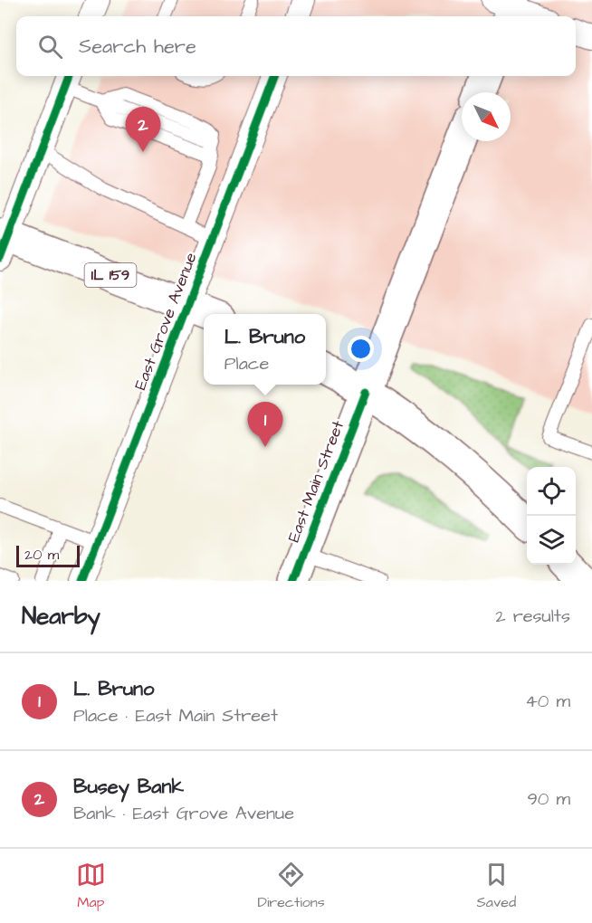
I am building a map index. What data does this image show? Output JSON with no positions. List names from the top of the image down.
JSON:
{
  "streets": {
    "main road": ["IL 159", "East Main Street"],
    "street": ["East Grove Avenue"]
  },
  "crossings": [
    ["IL 159", "East Grove Avenue"]
  ],
  "scale_bar": "20 m",
  "north": "bottom right",
  "page": {
    "search": "Search here",
    "pins": ["2", "1"],
    "popup": ["L. Bruno", "Place"],
    "scale": "20 m",
    "heading": ["Nearby", "2 results"],
    "list": [
      {
        "mark": "1",
        "name": "L. Bruno",
        "note": "Place · East Main Street",
        "value": "40 m"
      },
      {
        "mark": "2",
        "name": "Busey Bank",
        "note": "Bank · East Grove Avenue",
        "value": "90 m"
      }
    ],
    "nav": ["Map", "Directions", "Saved"]
  }
}
